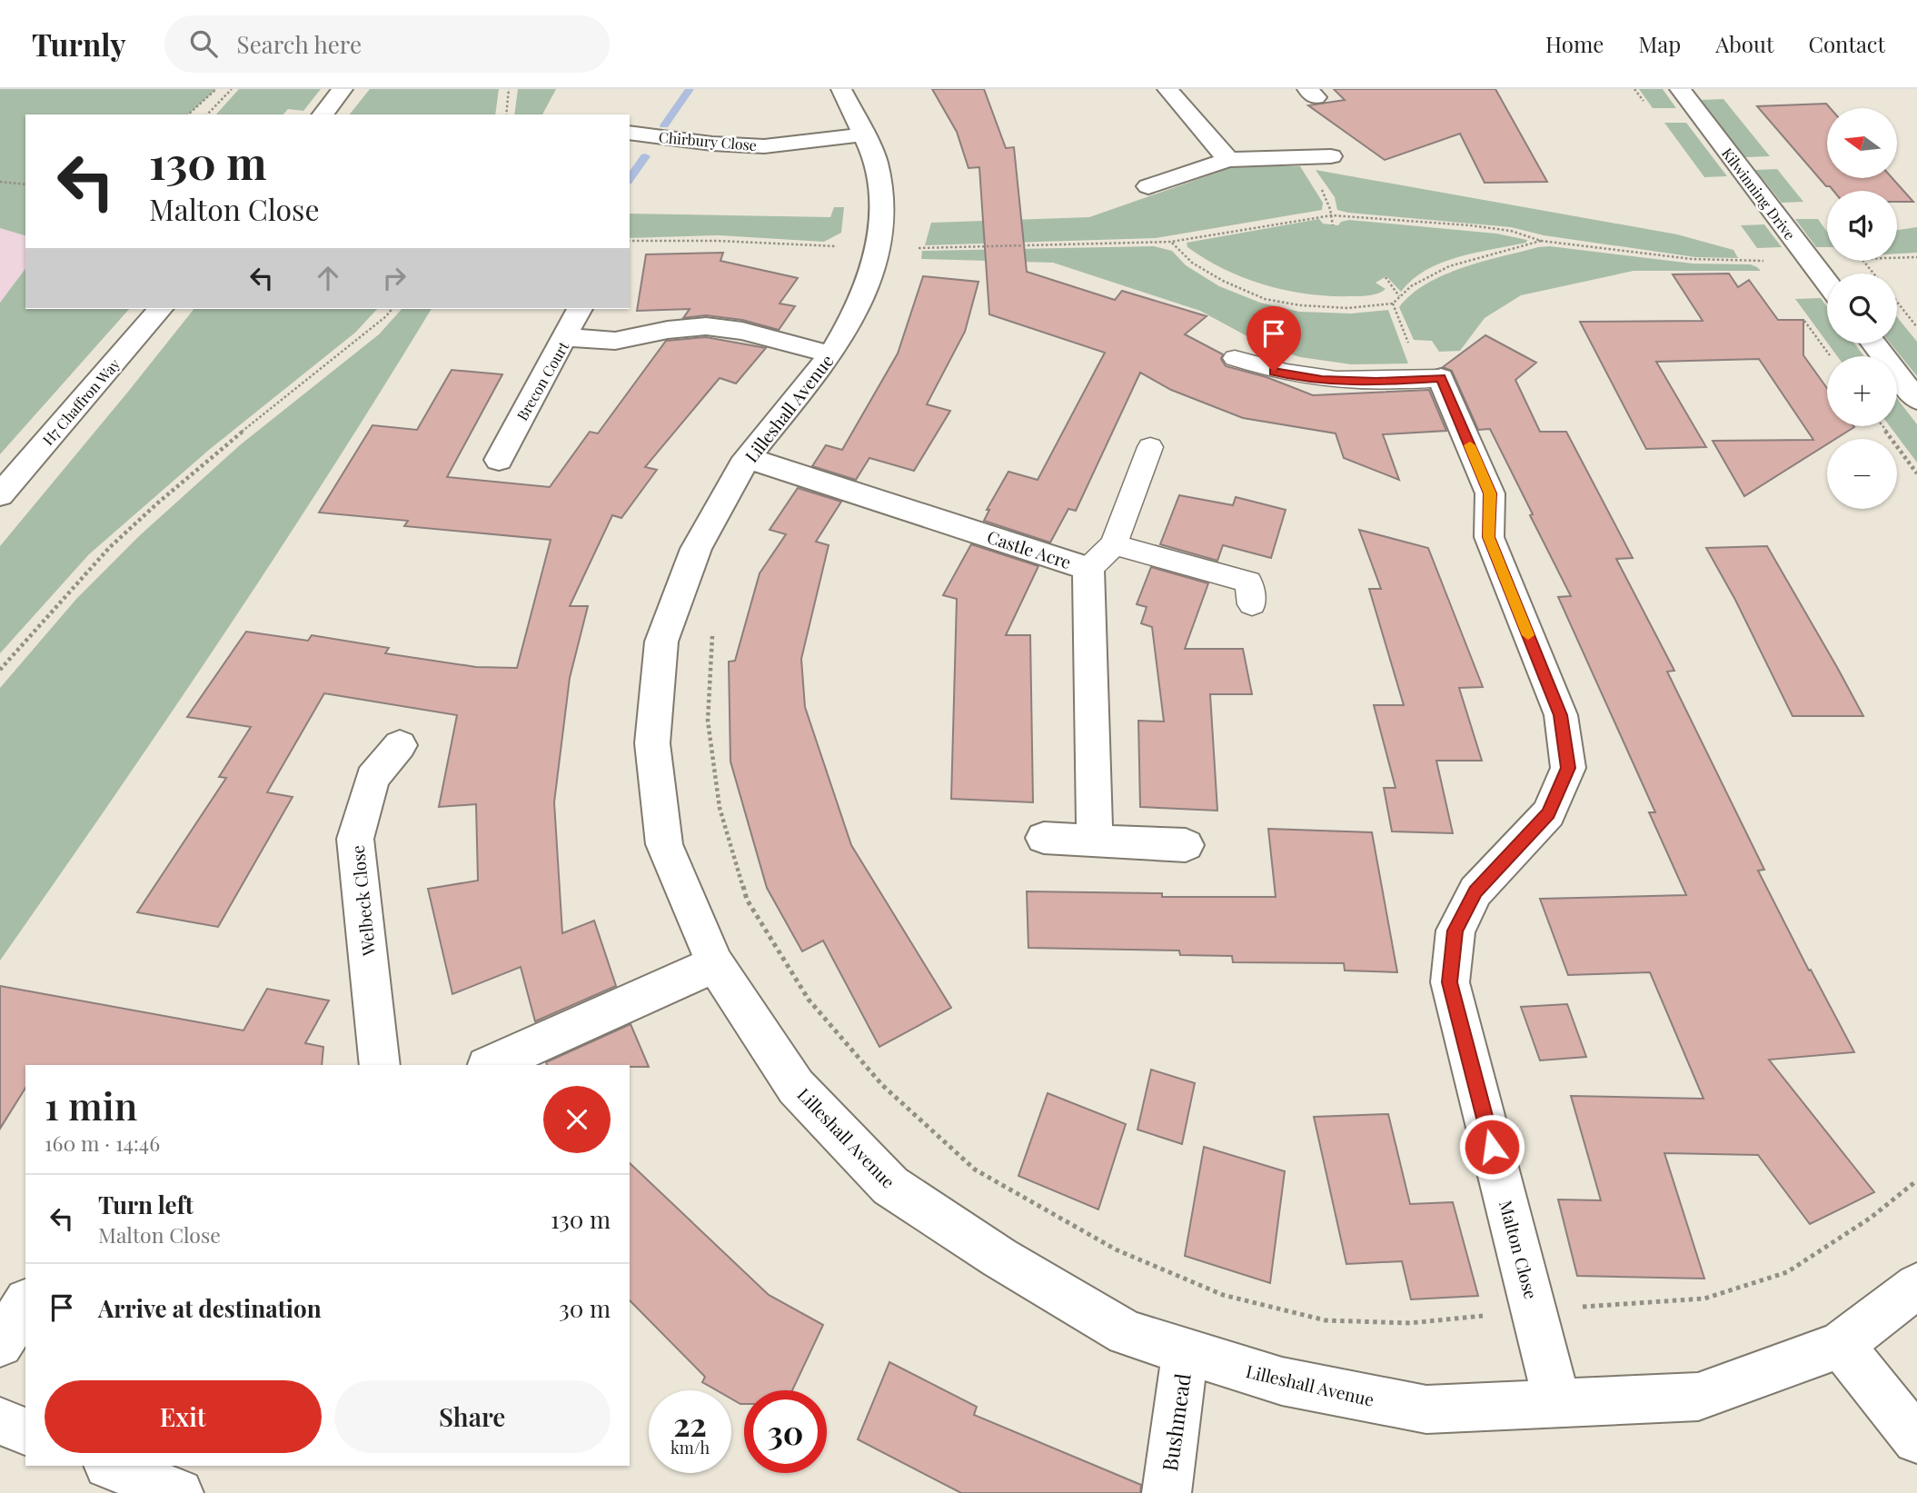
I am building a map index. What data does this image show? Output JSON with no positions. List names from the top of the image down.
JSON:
{
  "streets": {
    "street": [
      "Chirbury Close",
      "Kilwinning Drive",
      "Brecon Court",
      "H7 Chaffron Way",
      "Lilleshall Avenue",
      "Castle Acre",
      "Welbeck Close",
      "Malton Close",
      "Bushmead"
    ]
  },
  "crossings": [
    ["Chirbury Close", "Lilleshall Avenue"],
    ["Brecon Court", "Lilleshall Avenue"],
    ["Lilleshall Avenue", "Castle Acre"],
    ["Lilleshall Avenue", "Malton Close"],
    ["Lilleshall Avenue", "Bushmead"]
  ],
  "north": "left",
  "page": {
    "header": "Turnly",
    "search": "Search here",
    "nav": [
      "Home",
      "Map",
      "About",
      "Contact"
    ],
    "map_buttons": ["+", "−"],
    "turn": ["130 m", "Malton Close"],
    "heading": ["1 min", "160 m · 14:46"],
    "list": [
      {
        "name": "Turn left",
        "note": "Malton Close",
        "value": "130 m"
      },
      {
        "name": "Arrive at destination",
        "value": "30 m"
      }
    ],
    "buttons": ["Exit", "Share"],
    "speed": "22 km/h",
    "limit": "30"
  }
}
